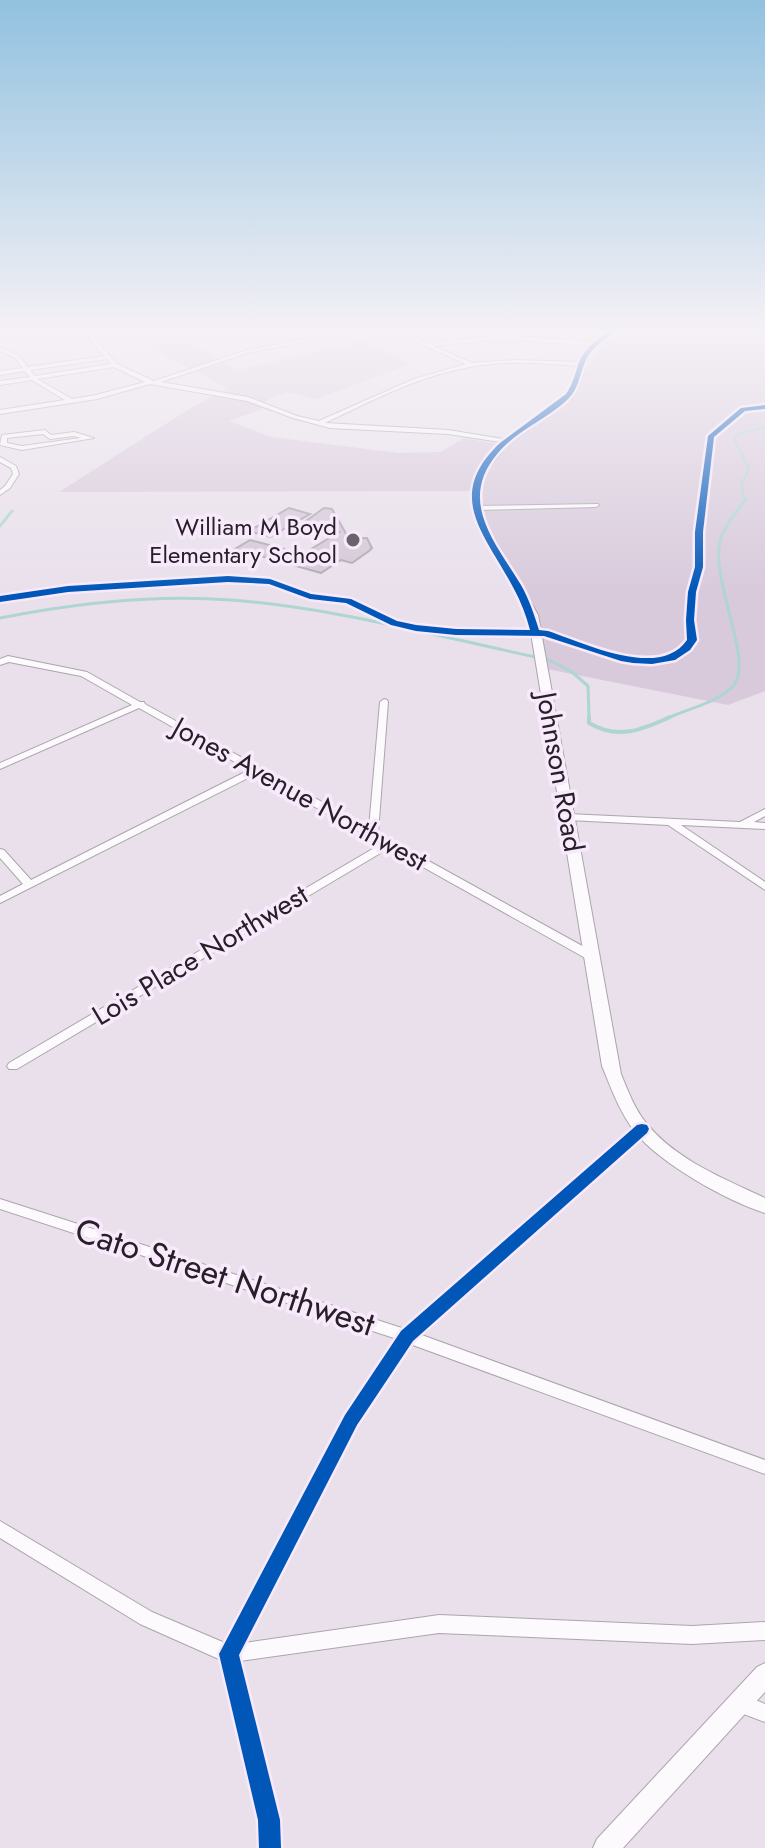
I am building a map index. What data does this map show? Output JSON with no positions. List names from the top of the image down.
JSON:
{
  "streets": {
    "street": [
      "Johnson Road",
      "Jones Avenue Northwest",
      "Lois Place Northwest",
      "Cato Street Northwest"
    ]
  },
  "crossings": [
    ["Johnson Road", "Jones Avenue Northwest"],
    ["Jones Avenue Northwest", "Lois Place Northwest"]
  ],
  "places": ["William M Boyd Elementary School"]
}
